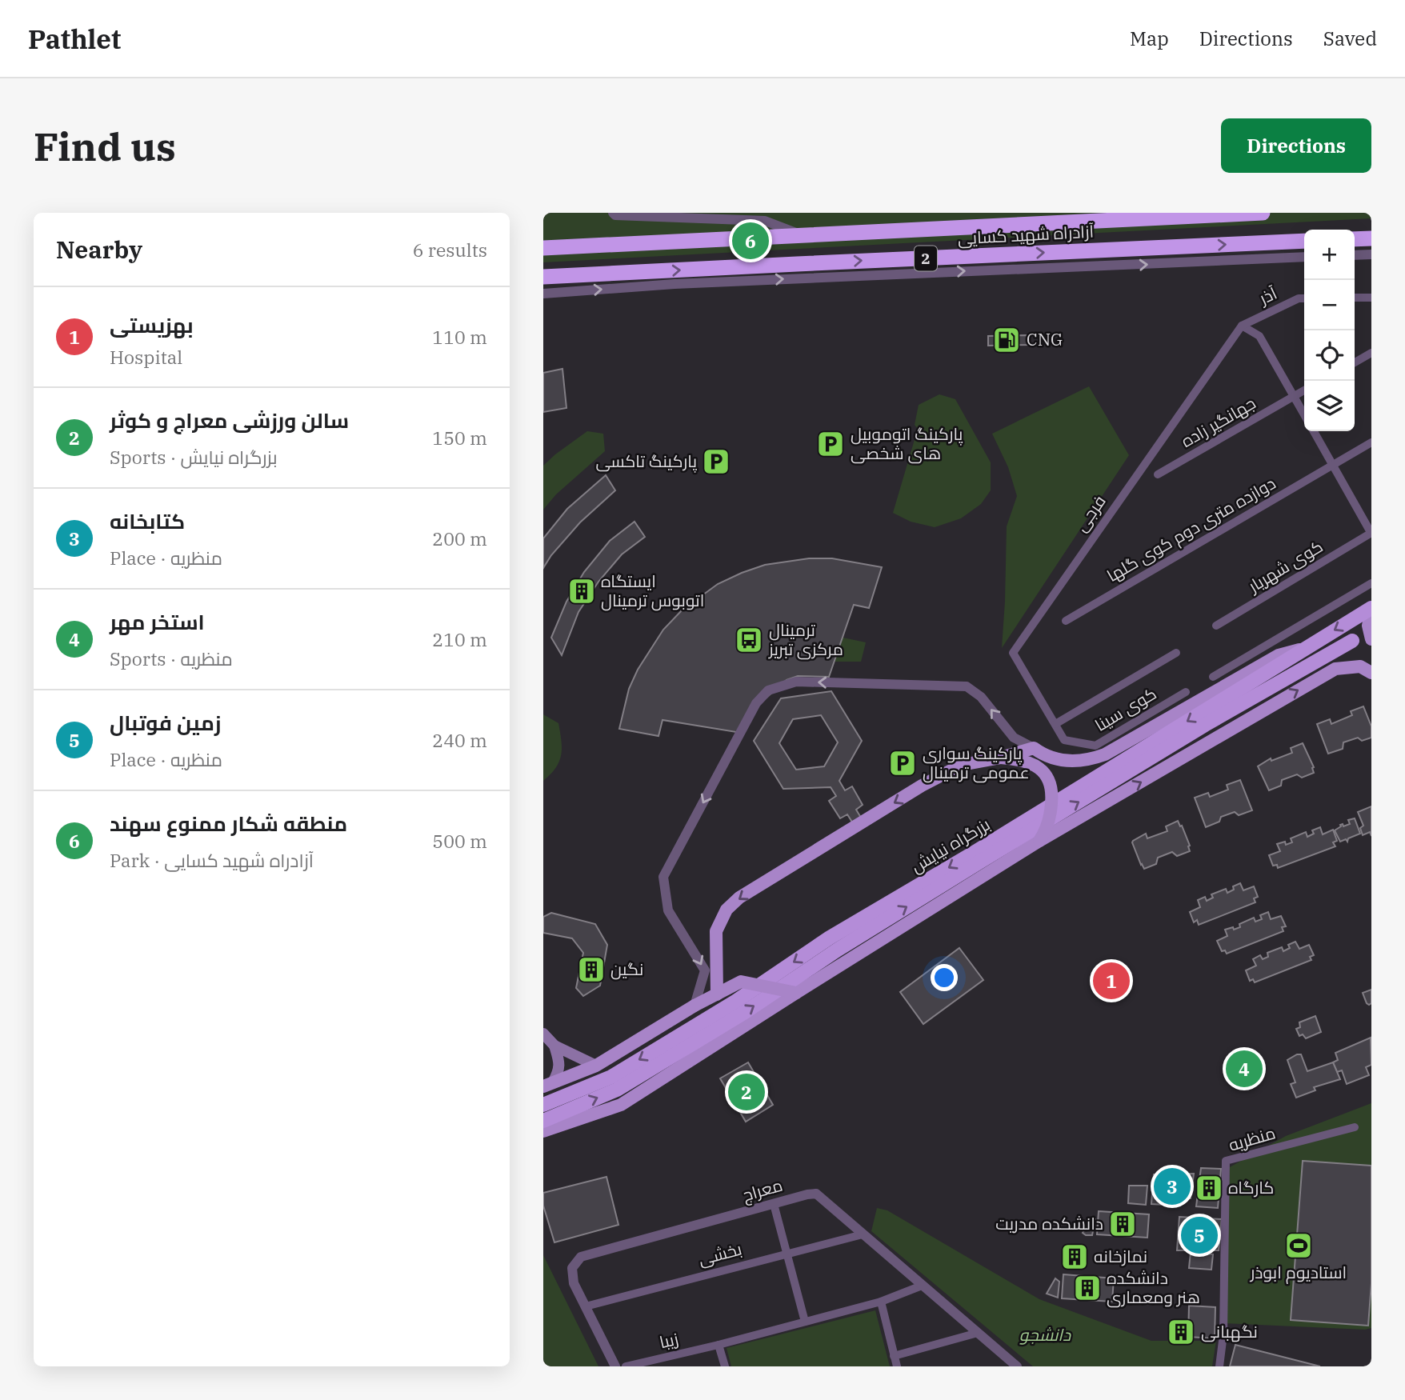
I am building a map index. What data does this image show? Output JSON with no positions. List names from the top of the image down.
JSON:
{
  "streets": {
    "highway": ["آزادراه شهید کسایی", "2", "بزرگراه نیایش"],
    "street": [
      "آذر",
      "جهانگیر زاده",
      "فرجی",
      "دوازده متری دوم کوی گلها",
      "کوی شهریار",
      "کوی سینا",
      "منظریه",
      "معراج",
      "بخشی",
      "زیبا"
    ]
  },
  "crossings": [
    ["آذر", "فرجی"],
    ["فرجی", "کوی سینا"],
    ["معراج", "بخشی"],
    ["معراج", "زیبا"]
  ],
  "parks": ["دانشجو"],
  "places": {
    "fuel station": ["CNG"],
    "parking": ["پارکینگ اتوموبیل های شخصی", "پارکینگ تاکسی", "پارکینگ سواری عمومی ترمینال"],
    "building": [
      "ایستگاه اتوبوس ترمینال",
      "نگین",
      "کارگاه",
      "دانشکده مدریت",
      "نمازخانه",
      "دانشکده هنر ومعماری",
      "نگهبانی"
    ],
    "bus stop": ["ترمینال مرکزی تبریز"],
    "sports": ["استادیوم ابوذر"]
  },
  "page": {
    "header": "Pathlet",
    "nav": ["Map", "Directions", "Saved"],
    "buttons": "Directions",
    "title": "Find us",
    "heading": ["Nearby", "6 results"],
    "pins": [
      "6",
      "1",
      "4",
      "2",
      "3",
      "5"
    ],
    "map_buttons": ["+", "−"],
    "list": [
      {
        "mark": "1",
        "name": "بهزیستی",
        "note": "Hospital",
        "value": "110 m"
      },
      {
        "mark": "2",
        "name": "سالن ورزشی معراج و کوثر",
        "note": "Sports · بزرگراه نیایش",
        "value": "150 m"
      },
      {
        "mark": "3",
        "name": "کتابخانه",
        "note": "Place · منظریه",
        "value": "200 m"
      },
      {
        "mark": "4",
        "name": "استخر مهر",
        "note": "Sports · منظریه",
        "value": "210 m"
      },
      {
        "mark": "5",
        "name": "زمین فوتبال",
        "note": "Place · منظریه",
        "value": "240 m"
      },
      {
        "mark": "6",
        "name": "منطقه شکار ممنوع سهند",
        "note": "Park · آزادراه شهید کسایی",
        "value": "500 m"
      }
    ]
  }
}
